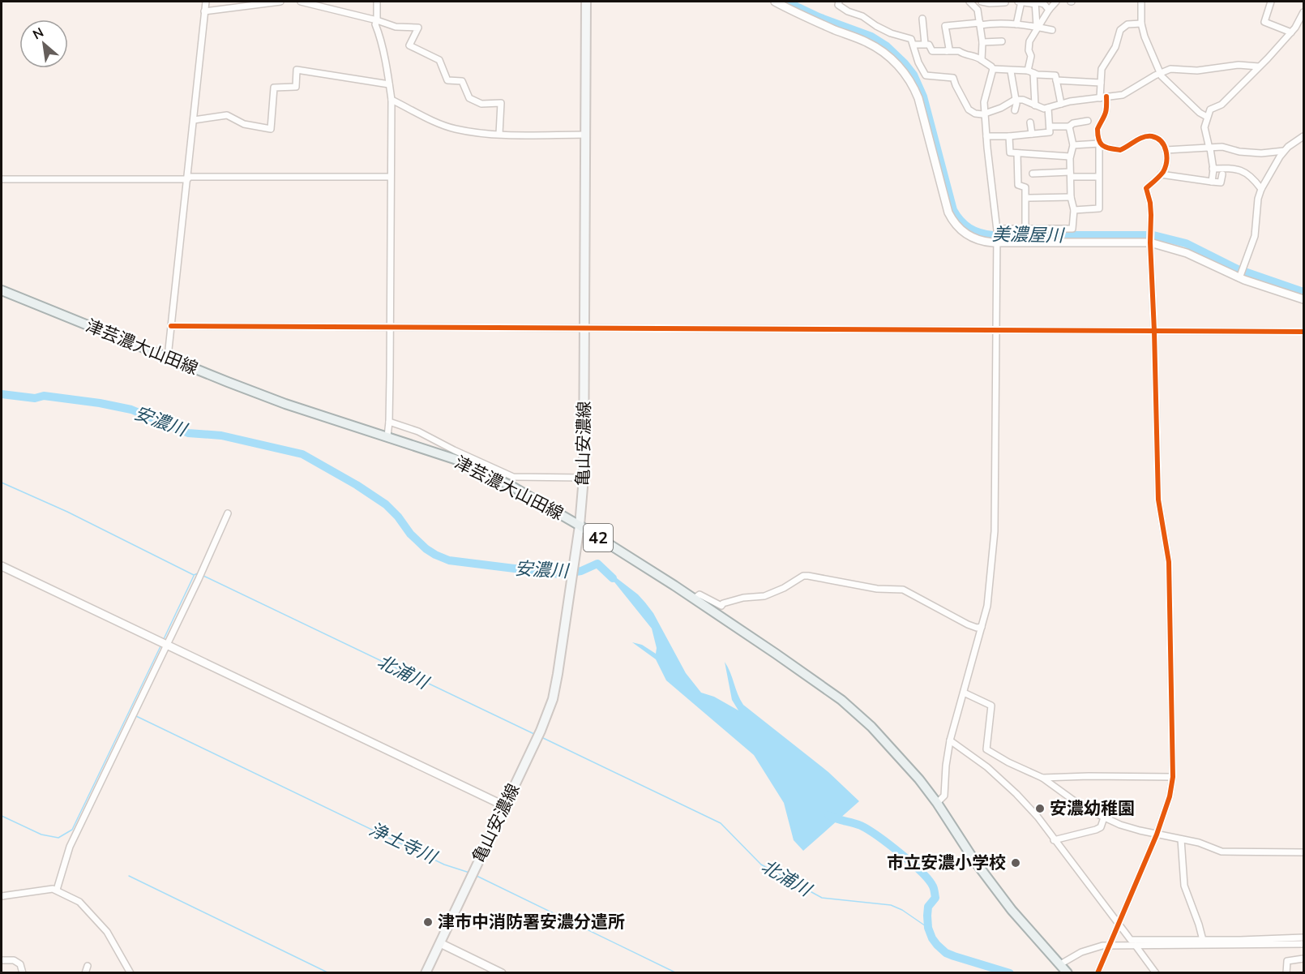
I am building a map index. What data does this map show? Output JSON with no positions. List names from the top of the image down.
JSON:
{
  "streets": {
    "main road": ["津芸濃大山田線", "亀山安濃線", "42"]
  },
  "crossings": [
    ["津芸濃大山田線", "亀山安濃線"]
  ],
  "water": [
    "美濃屋川",
    "安濃川",
    "北浦川",
    "浄土寺川"
  ],
  "places": ["安濃幼稚園", "市立安濃小学校", "津市中消防署安濃分遣所"],
  "north": "top left"
}
